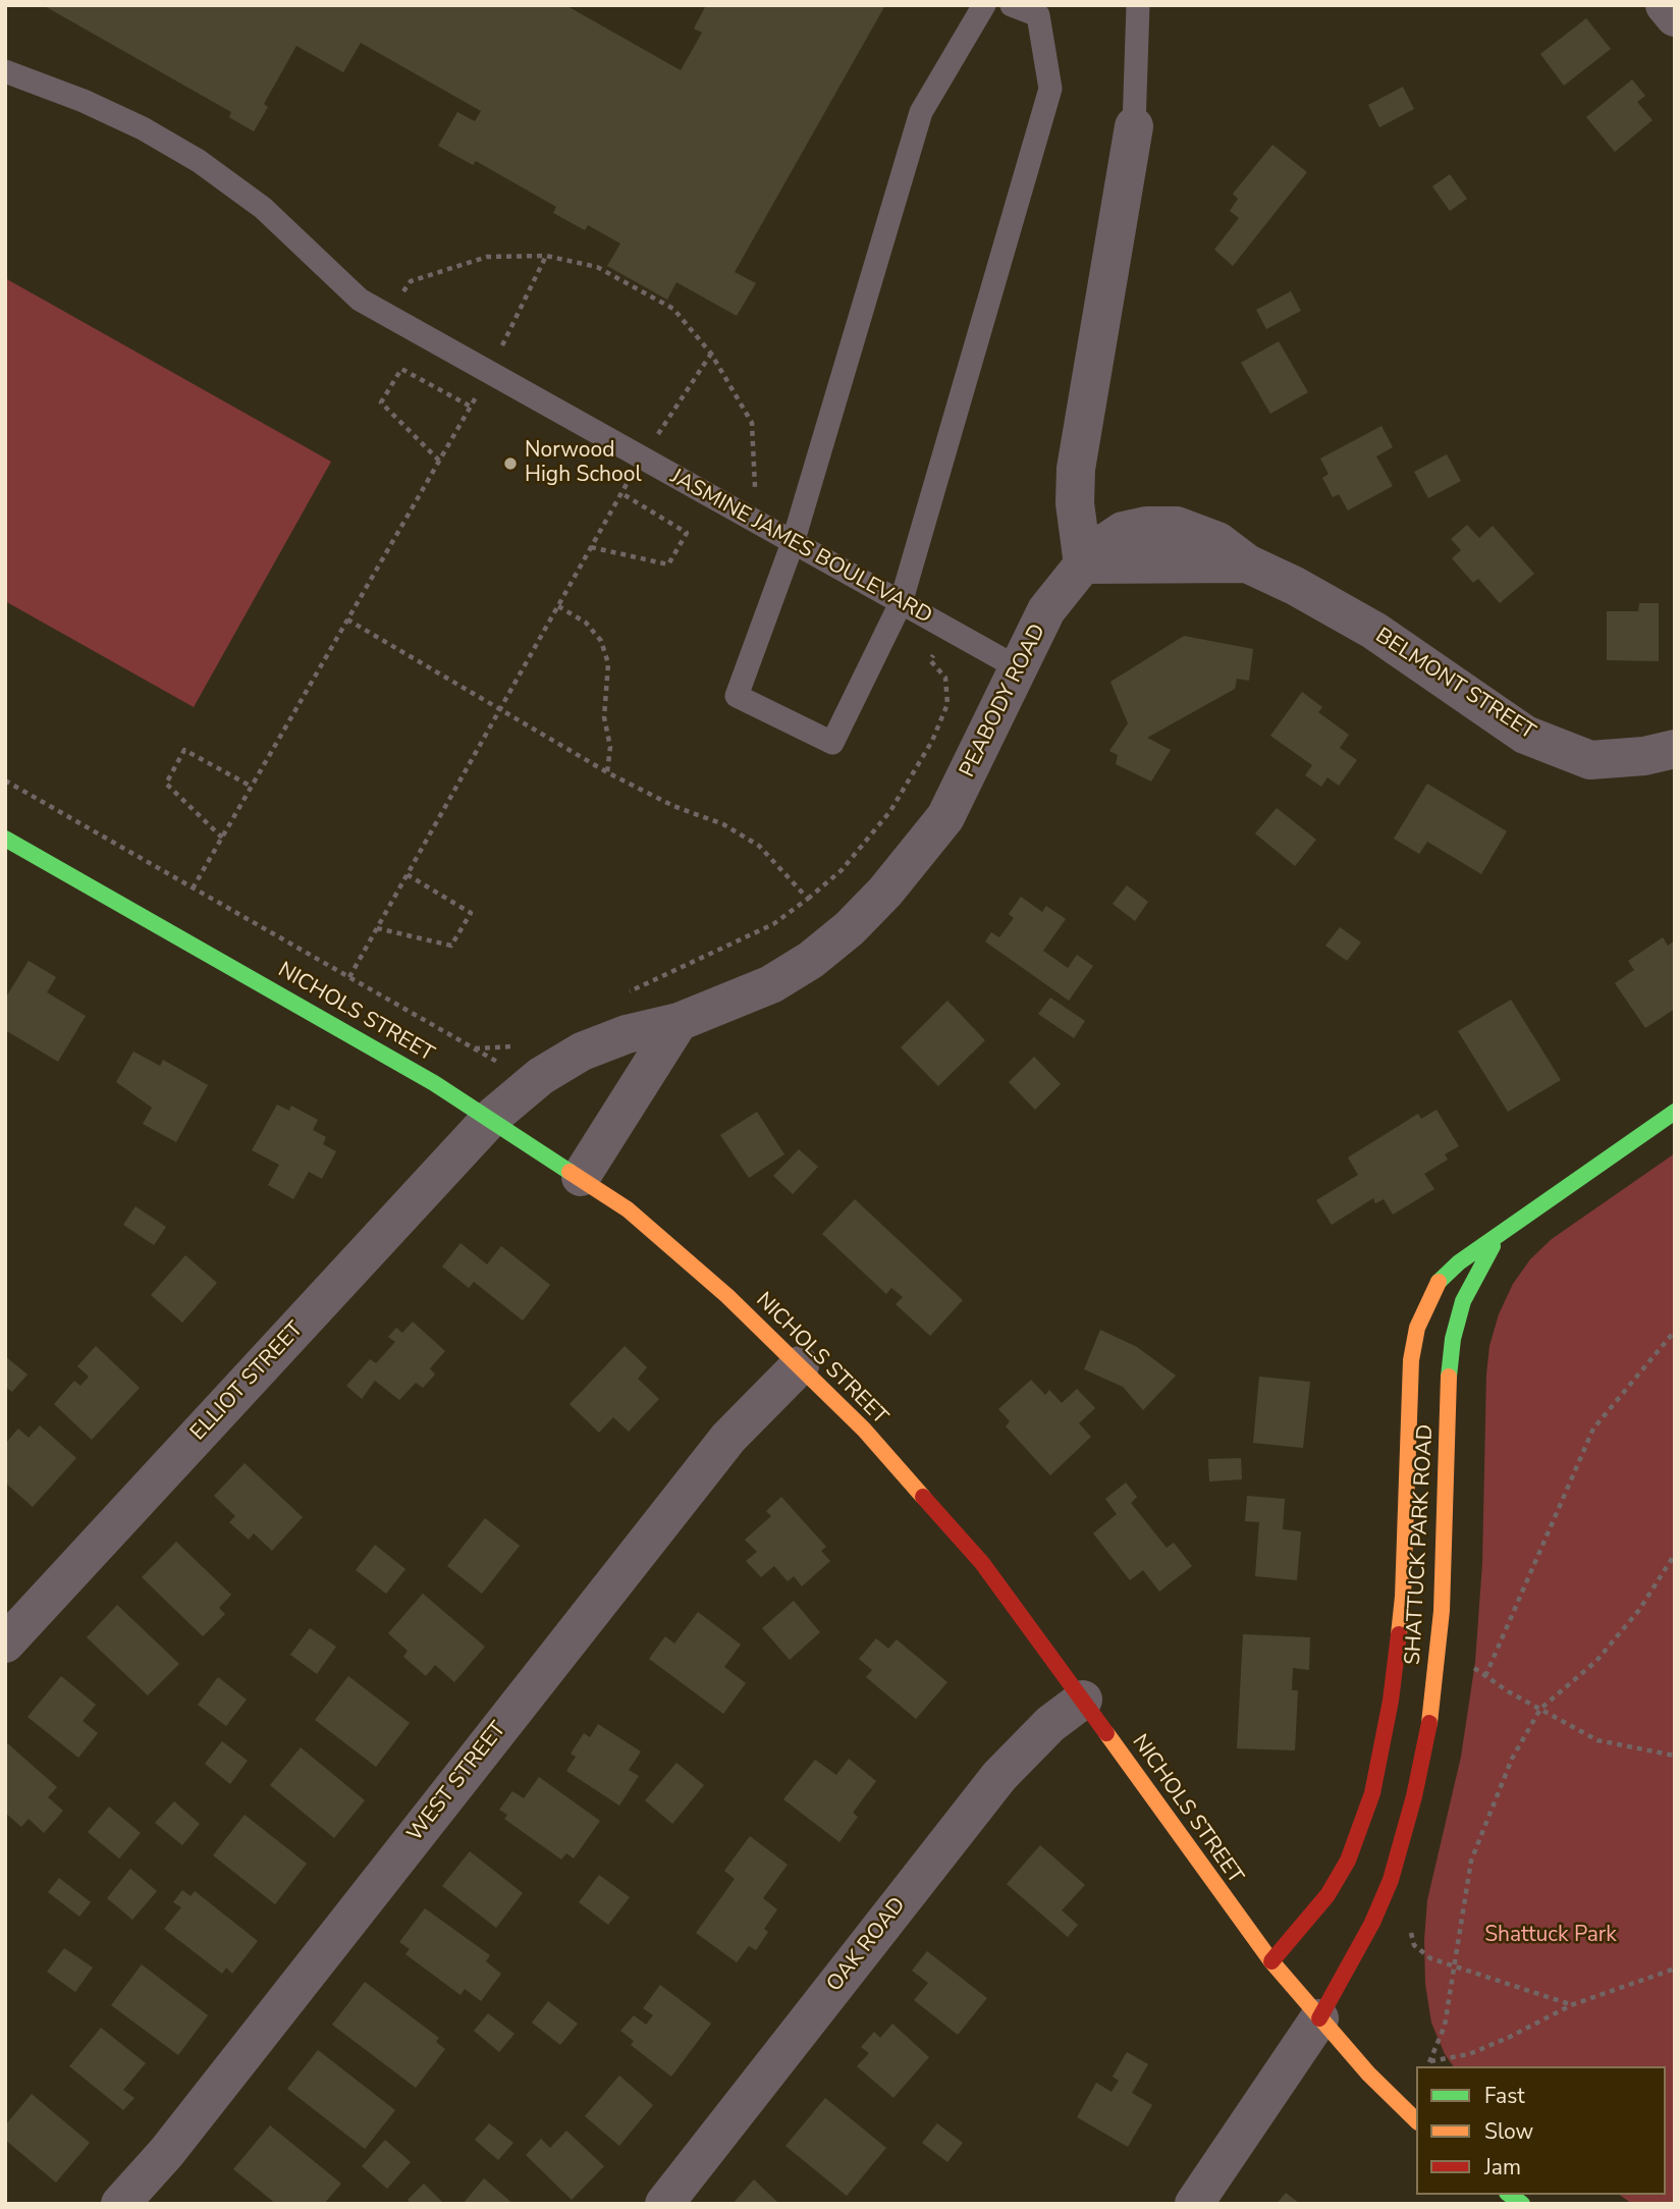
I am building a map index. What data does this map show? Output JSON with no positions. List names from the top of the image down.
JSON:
{
  "streets": {
    "main road": ["NICHOLS STREET", "SHATTUCK PARK ROAD"],
    "street": [
      "BELMONT STREET",
      "PEABODY ROAD",
      "ELLIOT STREET",
      "WEST STREET",
      "OAK ROAD"
    ],
    "lane": ["JASMINE JAMES BOULEVARD"]
  },
  "crossings": [
    ["JASMINE JAMES BOULEVARD", "PEABODY ROAD"],
    ["BELMONT STREET", "PEABODY ROAD"],
    ["PEABODY ROAD", "NICHOLS STREET"],
    ["PEABODY ROAD", "ELLIOT STREET"],
    ["NICHOLS STREET", "ELLIOT STREET"],
    ["NICHOLS STREET", "SHATTUCK PARK ROAD"],
    ["NICHOLS STREET", "WEST STREET"],
    ["NICHOLS STREET", "OAK ROAD"]
  ],
  "parks": ["Shattuck Park"],
  "places": ["Norwood High School"],
  "legend": ["Fast", "Slow", "Jam"]
}
